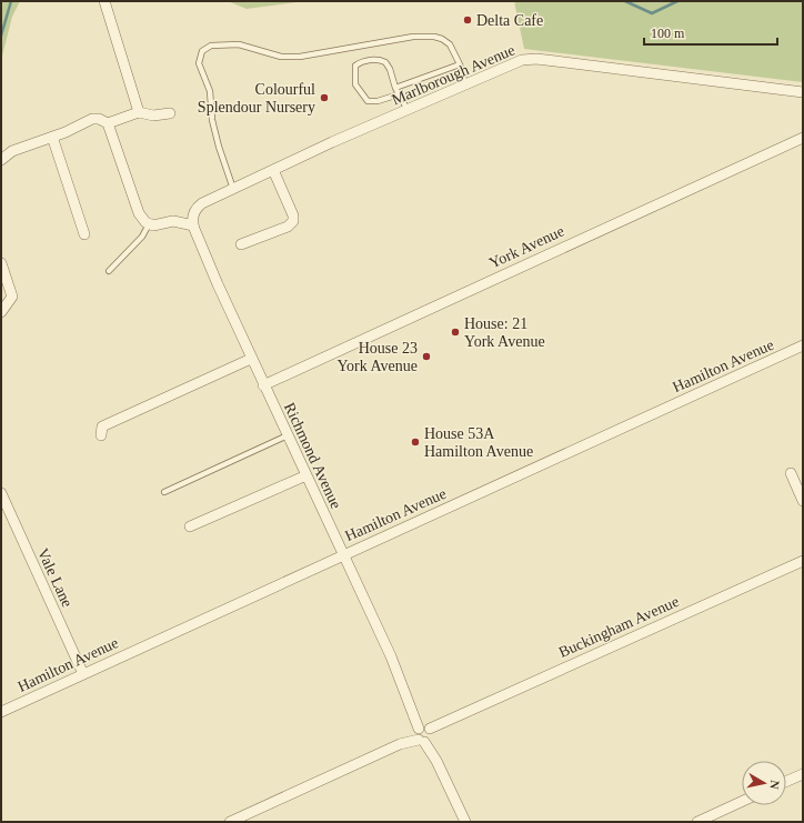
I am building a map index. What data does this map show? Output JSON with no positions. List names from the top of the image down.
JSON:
{
  "streets": {
    "street": [
      "Marlborough Avenue",
      "York Avenue",
      "Hamilton Avenue",
      "Richmond Avenue",
      "Vale Lane",
      "Buckingham Avenue"
    ]
  },
  "crossings": [
    ["Marlborough Avenue", "Richmond Avenue"],
    ["York Avenue", "Richmond Avenue"],
    ["Hamilton Avenue", "Richmond Avenue"],
    ["Hamilton Avenue", "Vale Lane"],
    ["Richmond Avenue", "Buckingham Avenue"]
  ],
  "places": [
    "Delta Cafe",
    "Colourful Splendour Nursery",
    "House: 21 York Avenue",
    "House 23 York Avenue",
    "House 53A Hamilton Avenue"
  ],
  "scale_bar": "100 m",
  "north": "right"
}
